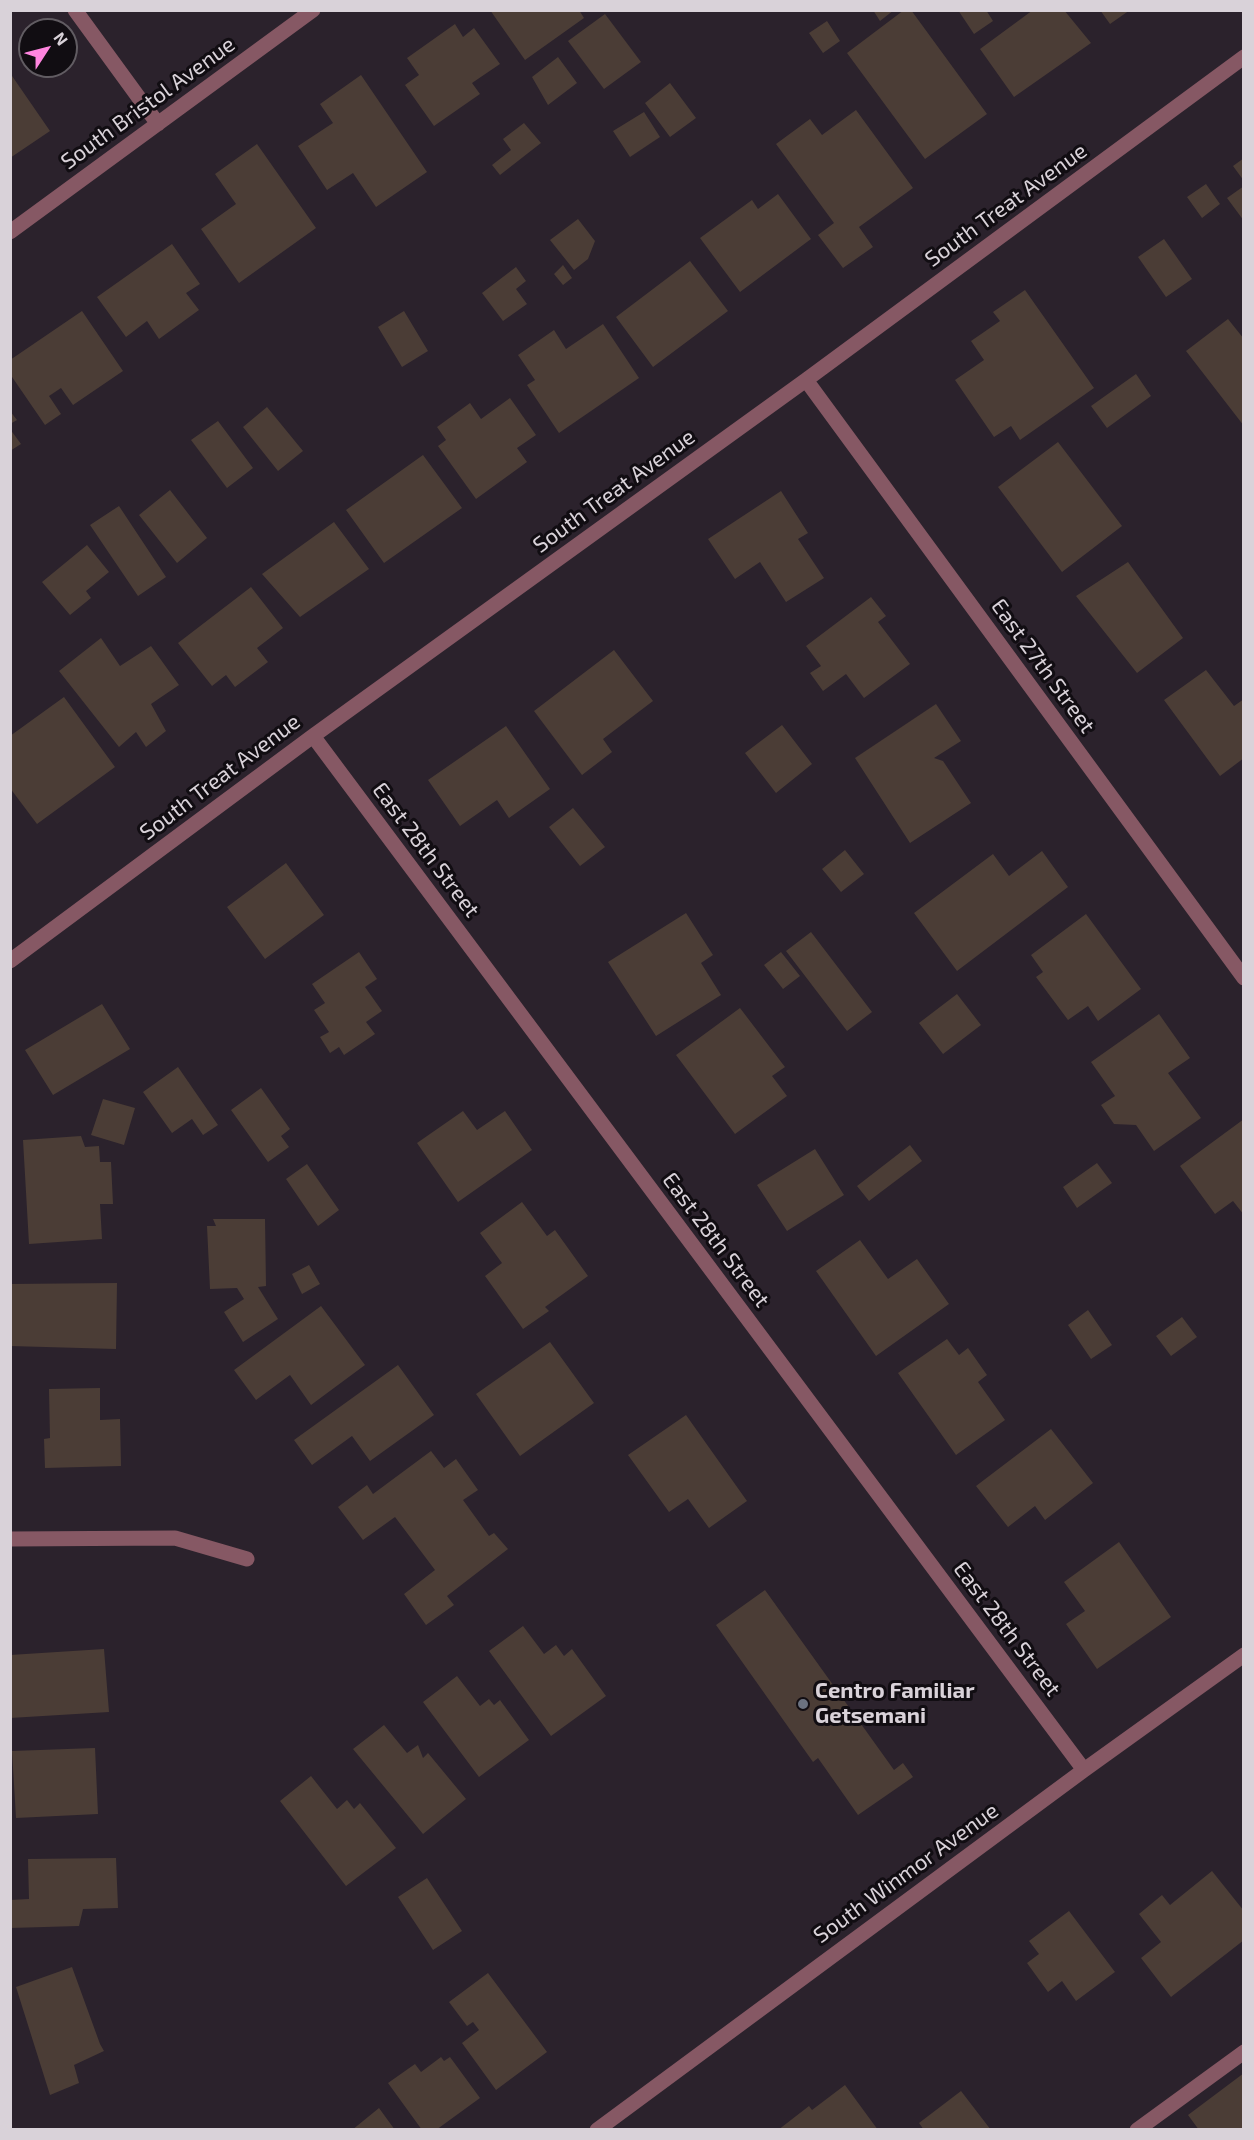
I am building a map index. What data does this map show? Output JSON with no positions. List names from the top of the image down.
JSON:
{
  "streets": {
    "street": [
      "South Bristol Avenue",
      "South Treat Avenue",
      "East 27th Street",
      "East 28th Street",
      "South Winmor Avenue"
    ]
  },
  "crossings": [
    ["South Treat Avenue", "East 27th Street"],
    ["South Treat Avenue", "East 28th Street"],
    ["East 28th Street", "South Winmor Avenue"]
  ],
  "places": ["Centro Familiar Getsemani"],
  "north": "top right"
}
